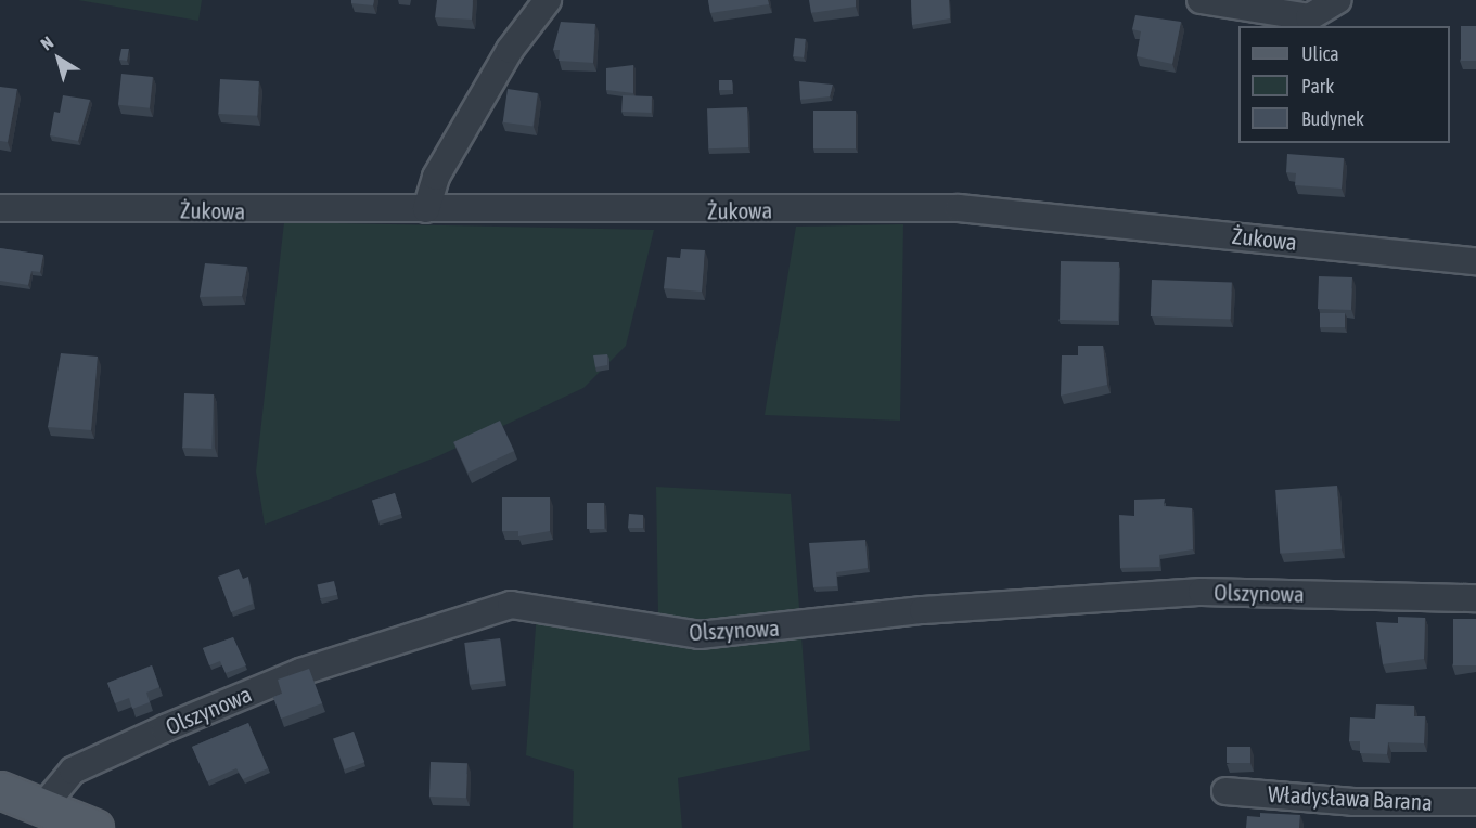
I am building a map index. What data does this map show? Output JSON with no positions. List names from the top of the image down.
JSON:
{
  "streets": {
    "street": ["Żukowa", "Olszynowa", "Władysława Barana"]
  },
  "legend": ["Ulica", "Park", "Budynek"],
  "north": "top left"
}
